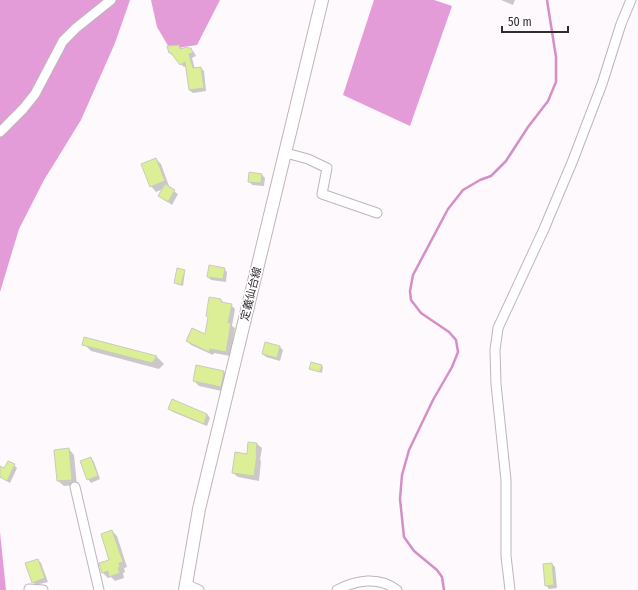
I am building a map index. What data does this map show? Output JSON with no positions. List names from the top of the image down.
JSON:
{
  "streets": {
    "main road": ["定義仙台線"]
  },
  "scale_bar": "50 m"
}
